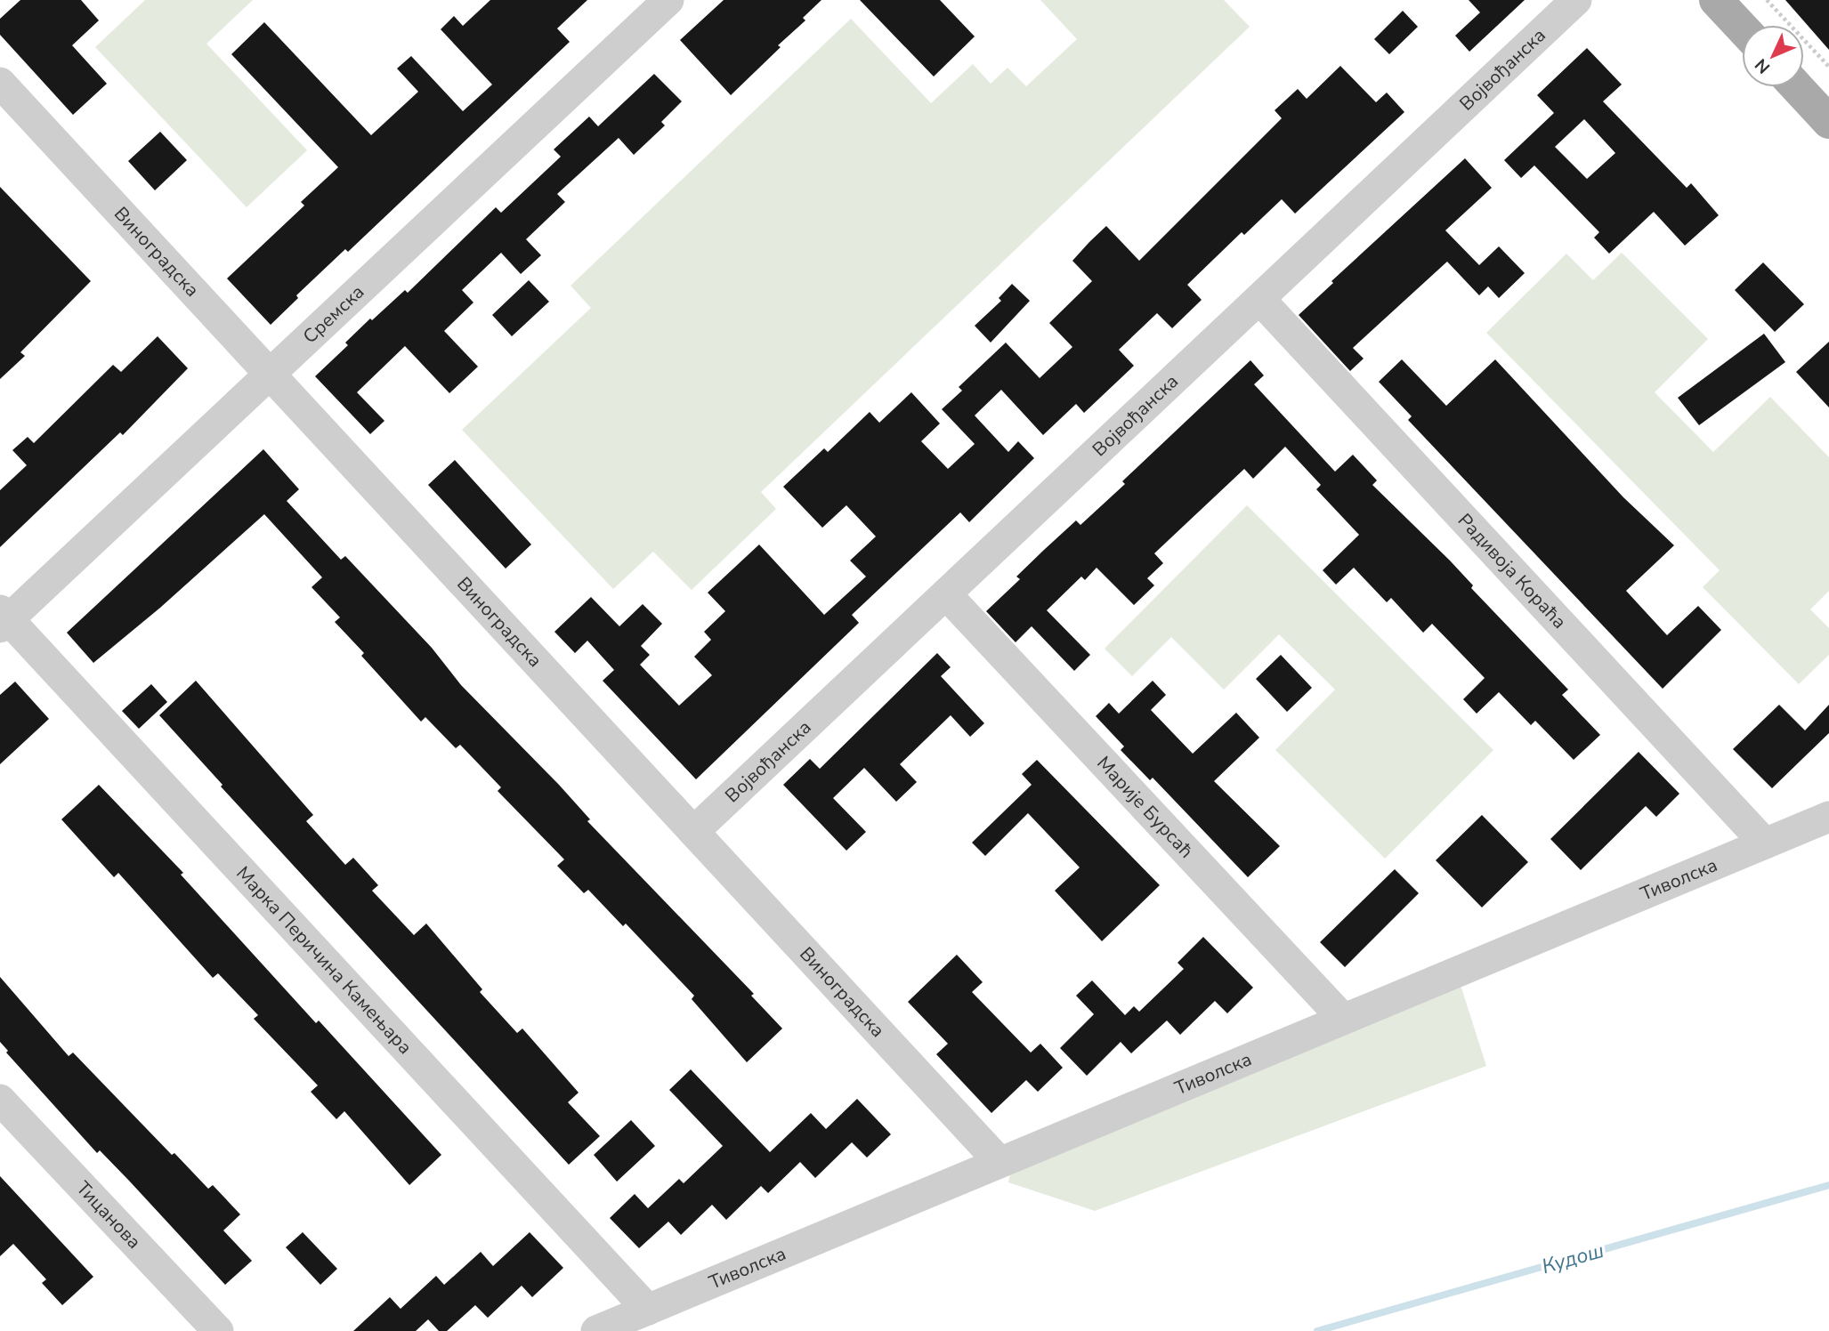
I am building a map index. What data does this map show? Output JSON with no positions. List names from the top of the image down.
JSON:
{
  "streets": {
    "street": [
      "Војвођанска",
      "Виноградска",
      "Сремска",
      "Радивоја Кораћа",
      "Марије Бурсаћ",
      "Тиволска",
      "Марка Перичина Камењара",
      "Тицанова"
    ]
  },
  "crossings": [
    ["Војвођанска", "Виноградска"],
    ["Војвођанска", "Радивоја Кораћа"],
    ["Војвођанска", "Марије Бурсаћ"],
    ["Виноградска", "Сремска"],
    ["Виноградска", "Тиволска"],
    ["Сремска", "Марка Перичина Камењара"],
    ["Радивоја Кораћа", "Тиволска"],
    ["Марије Бурсаћ", "Тиволска"],
    ["Тиволска", "Марка Перичина Камењара"]
  ],
  "water": ["Кудош"],
  "north": "bottom left"
}
